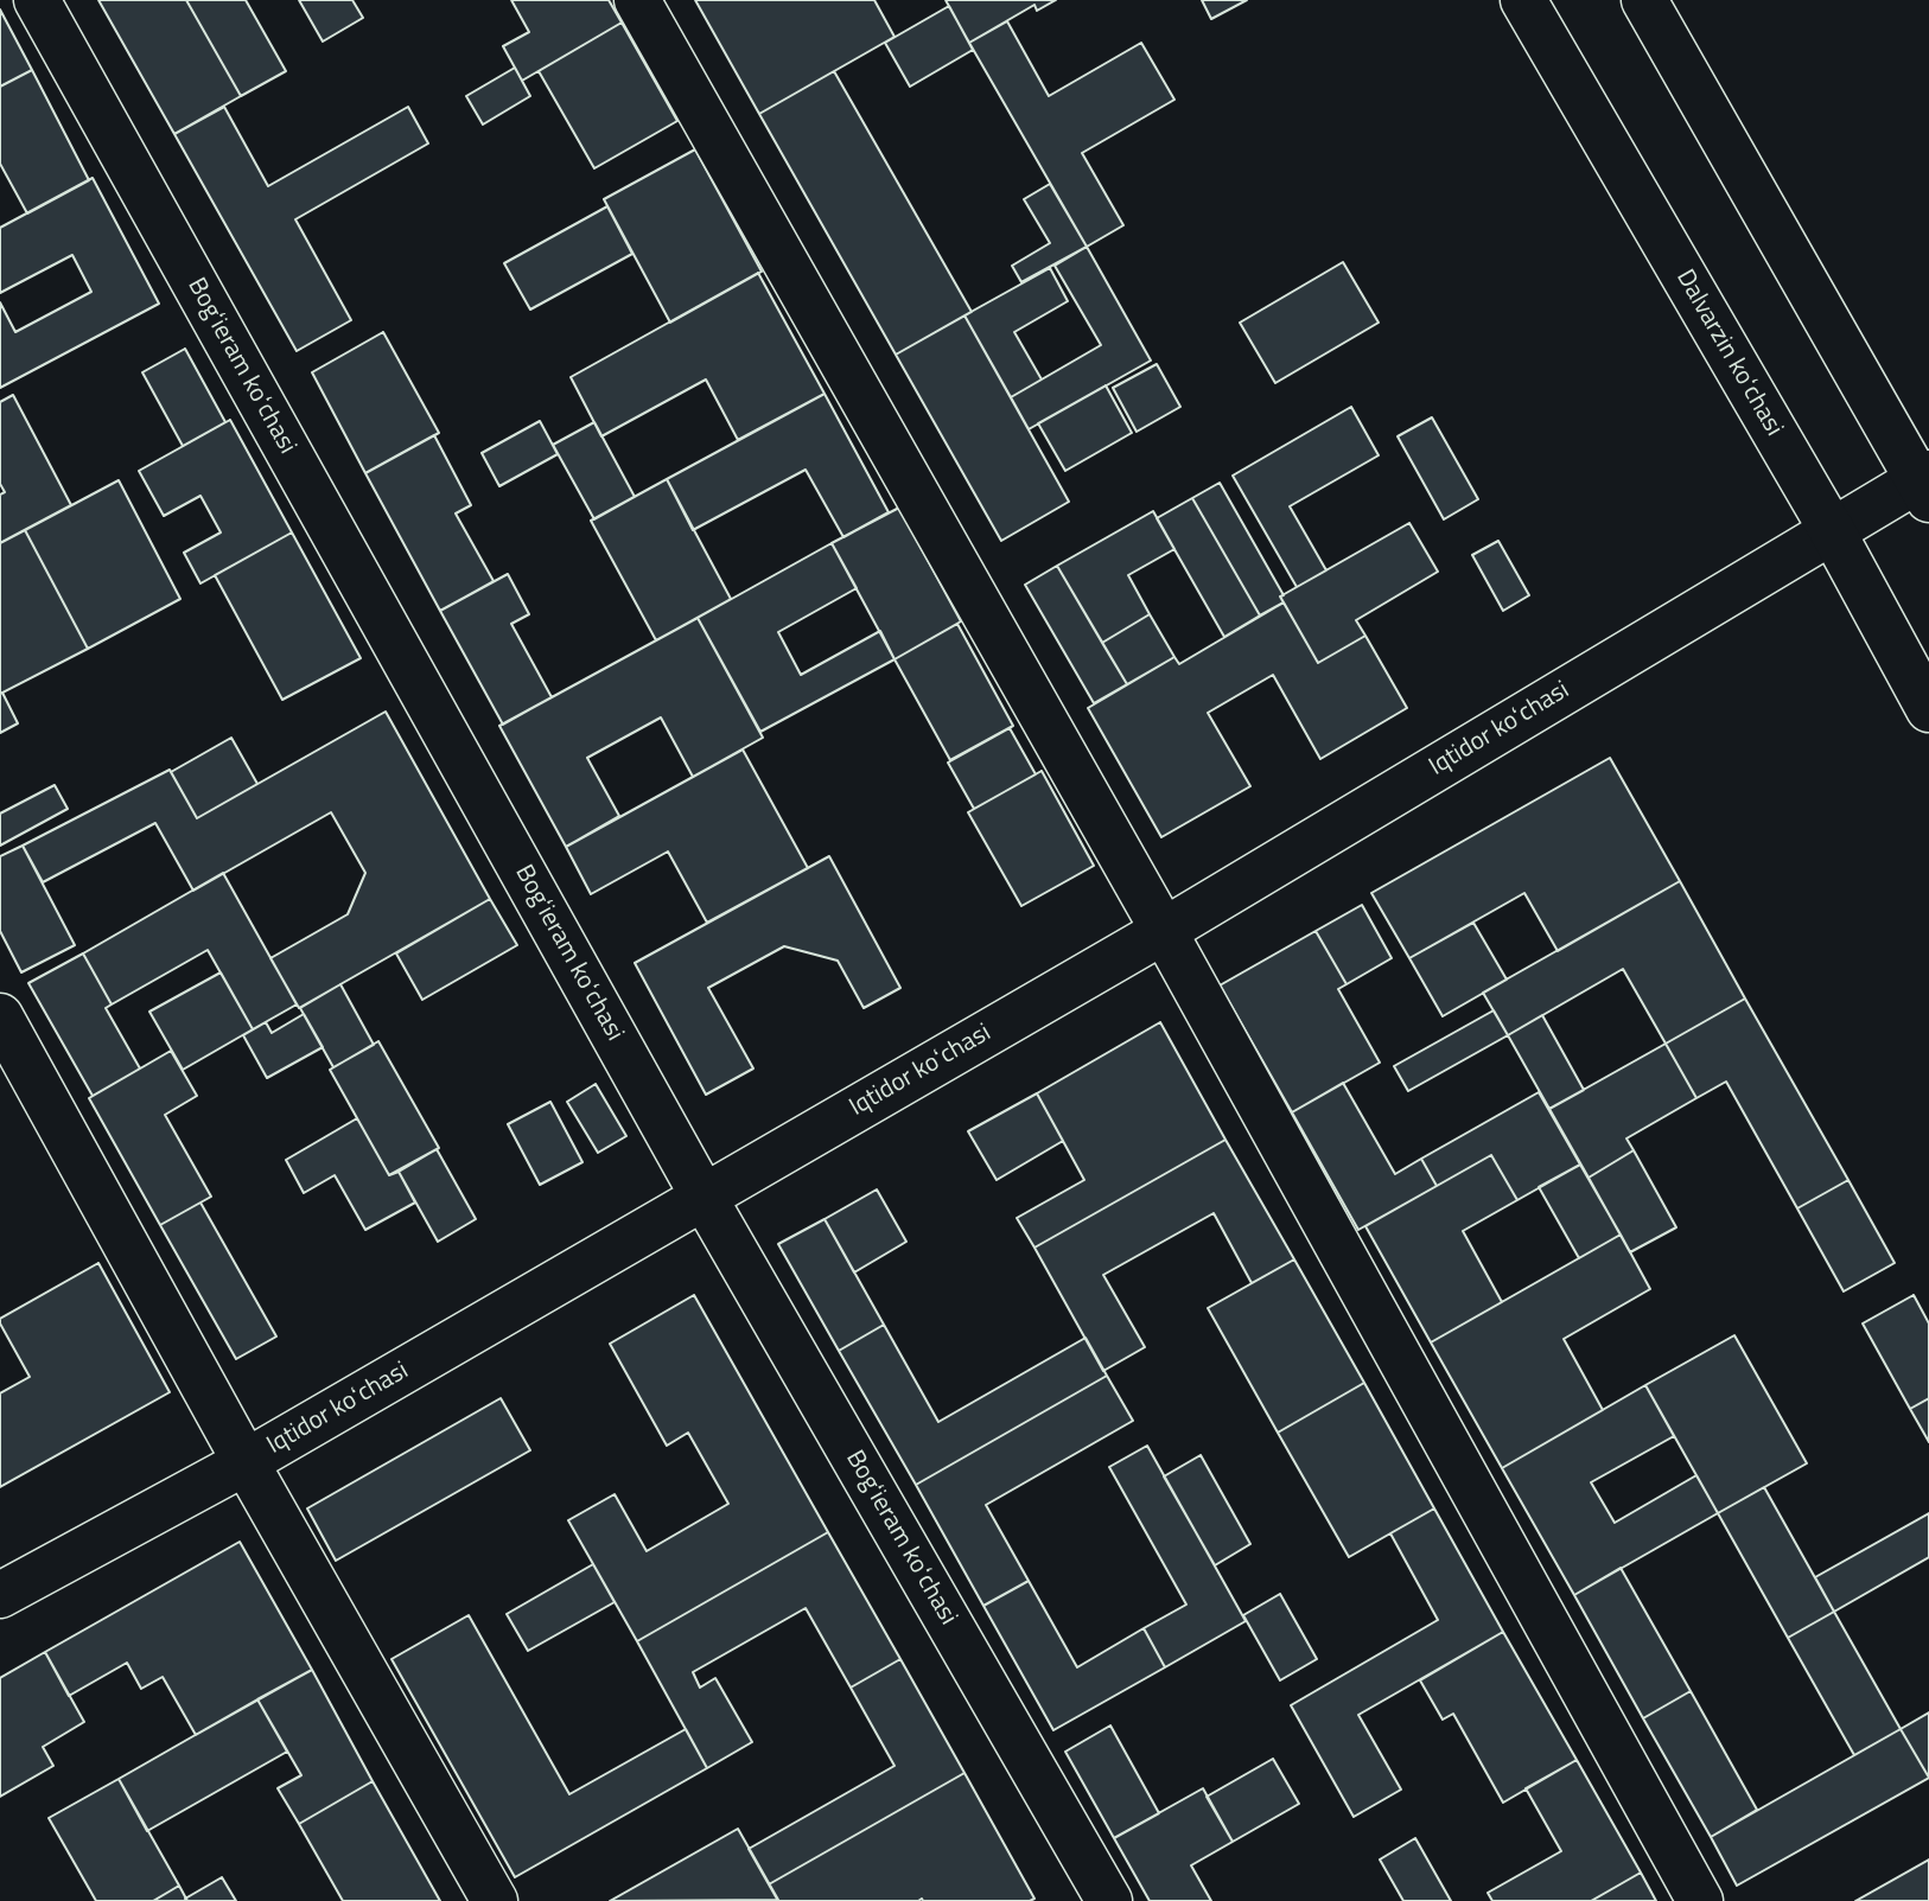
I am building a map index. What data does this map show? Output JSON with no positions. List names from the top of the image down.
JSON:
{
  "streets": {
    "street": ["Dalvarzin koʻchasi", "Bogʻieram koʻchasi", "Iqtidor koʻchasi"]
  },
  "crossings": [
    ["Dalvarzin koʻchasi", "Iqtidor koʻchasi"],
    ["Bogʻieram koʻchasi", "Iqtidor koʻchasi"]
  ]
}
